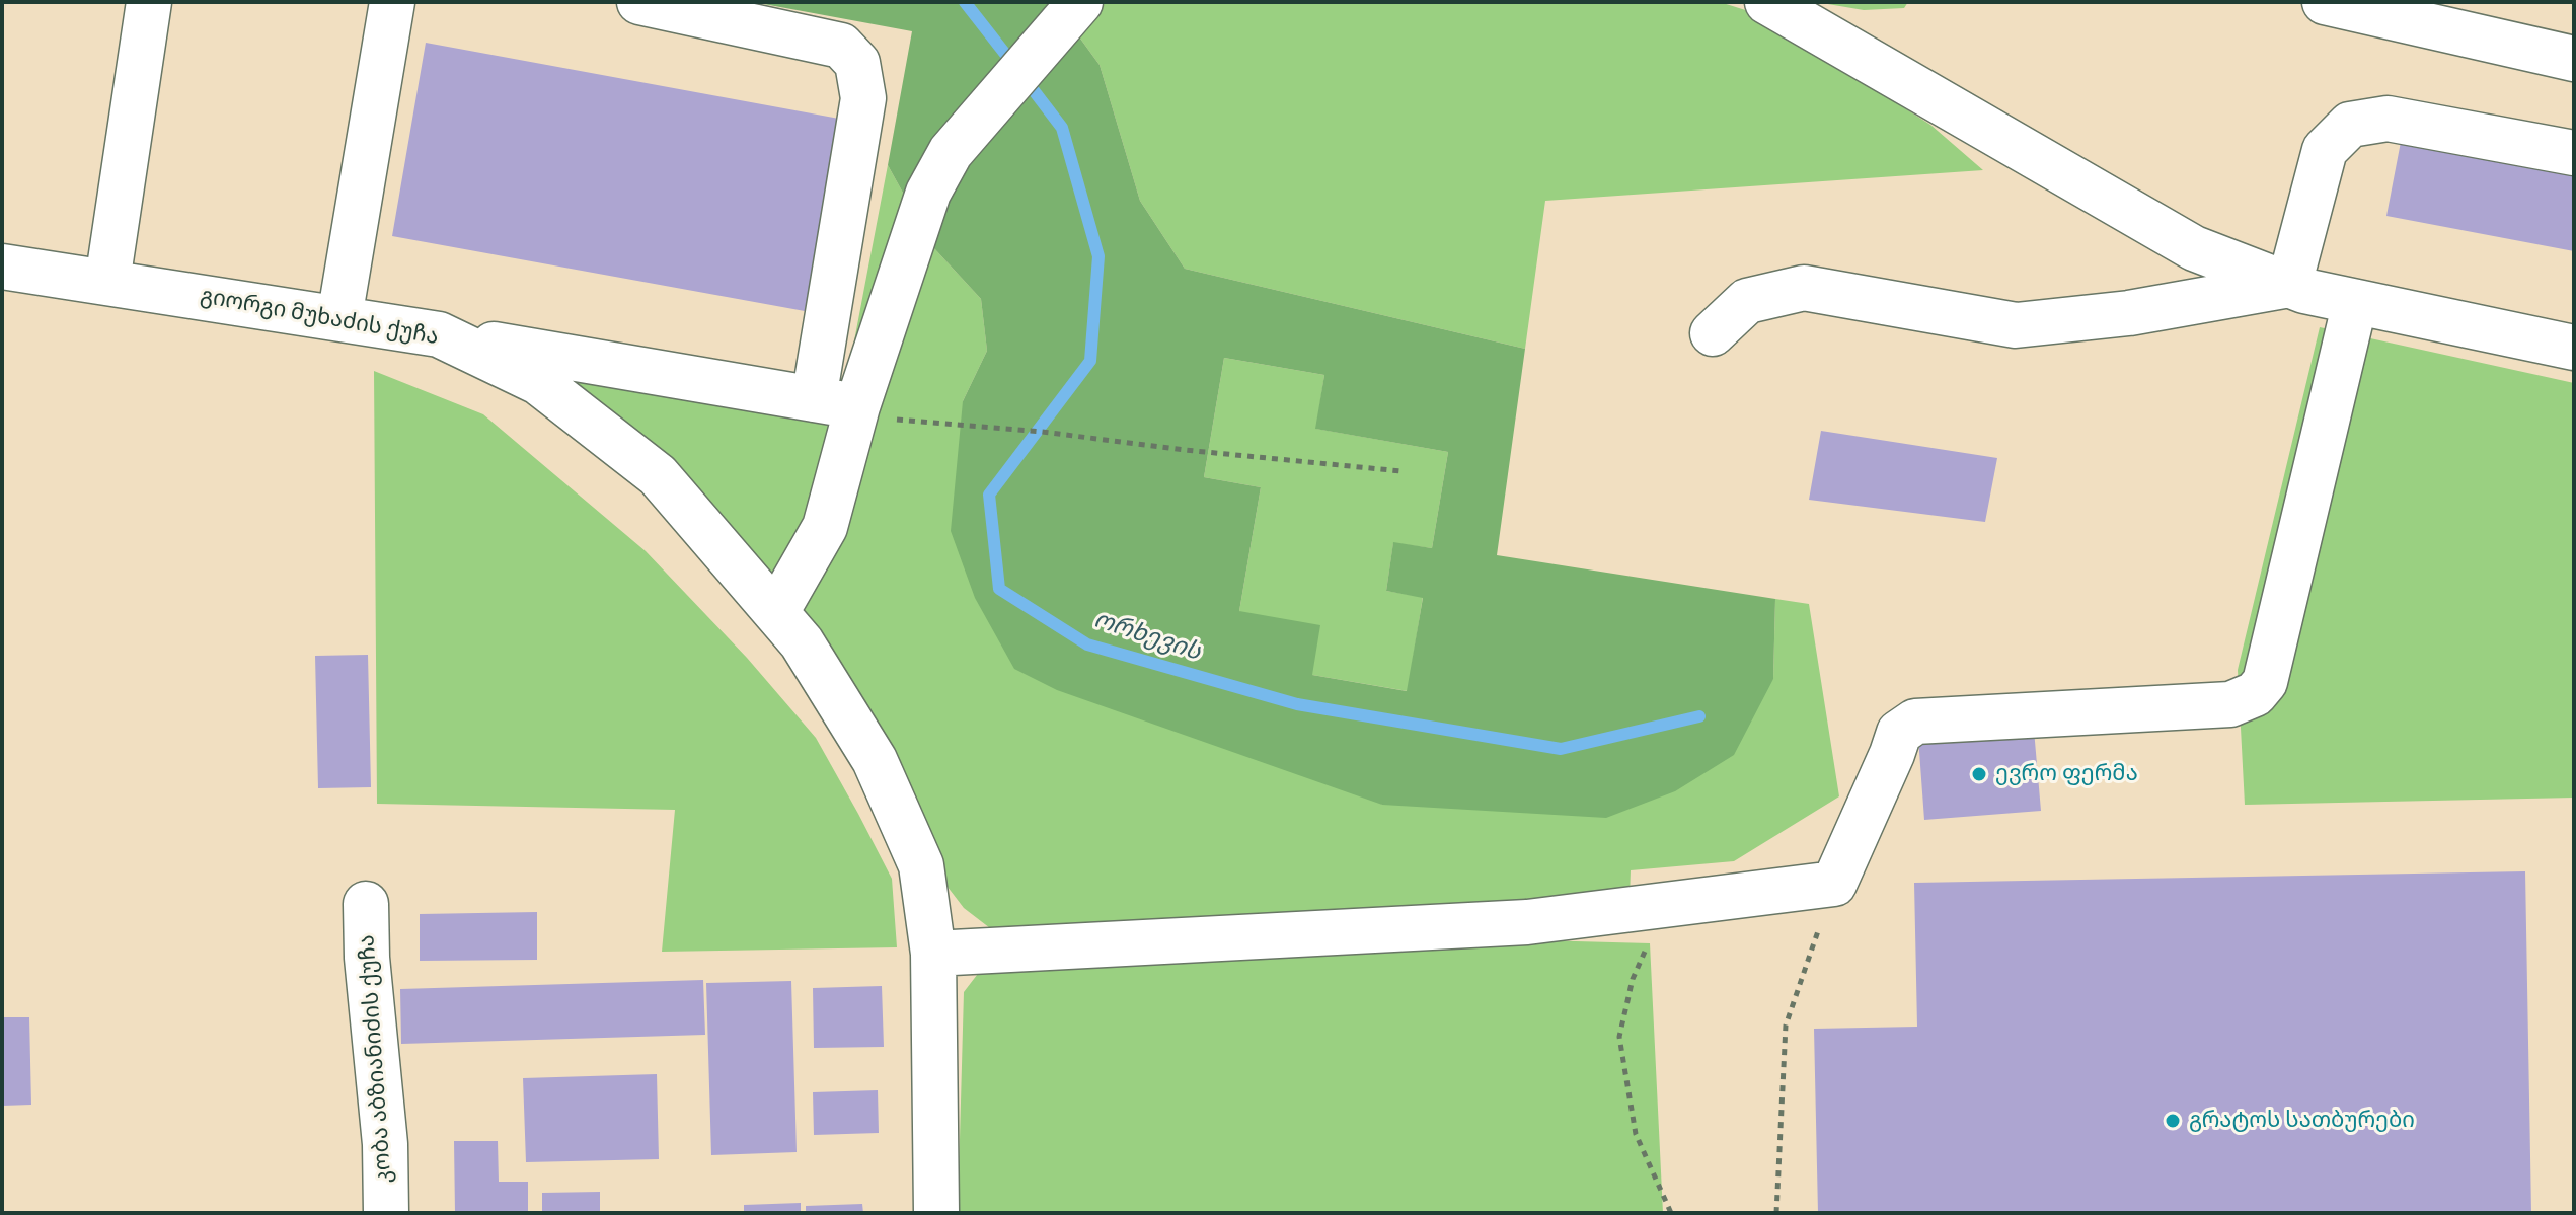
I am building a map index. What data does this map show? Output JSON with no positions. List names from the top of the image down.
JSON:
{
  "streets": {
    "street": ["გიორგი მუხაძის ქუჩა", "კობა აბზიანიძის ქუჩა"]
  },
  "water": ["ორხევის"],
  "places": ["ევრო ფერმა", "გრატოს სათბურები"]
}
